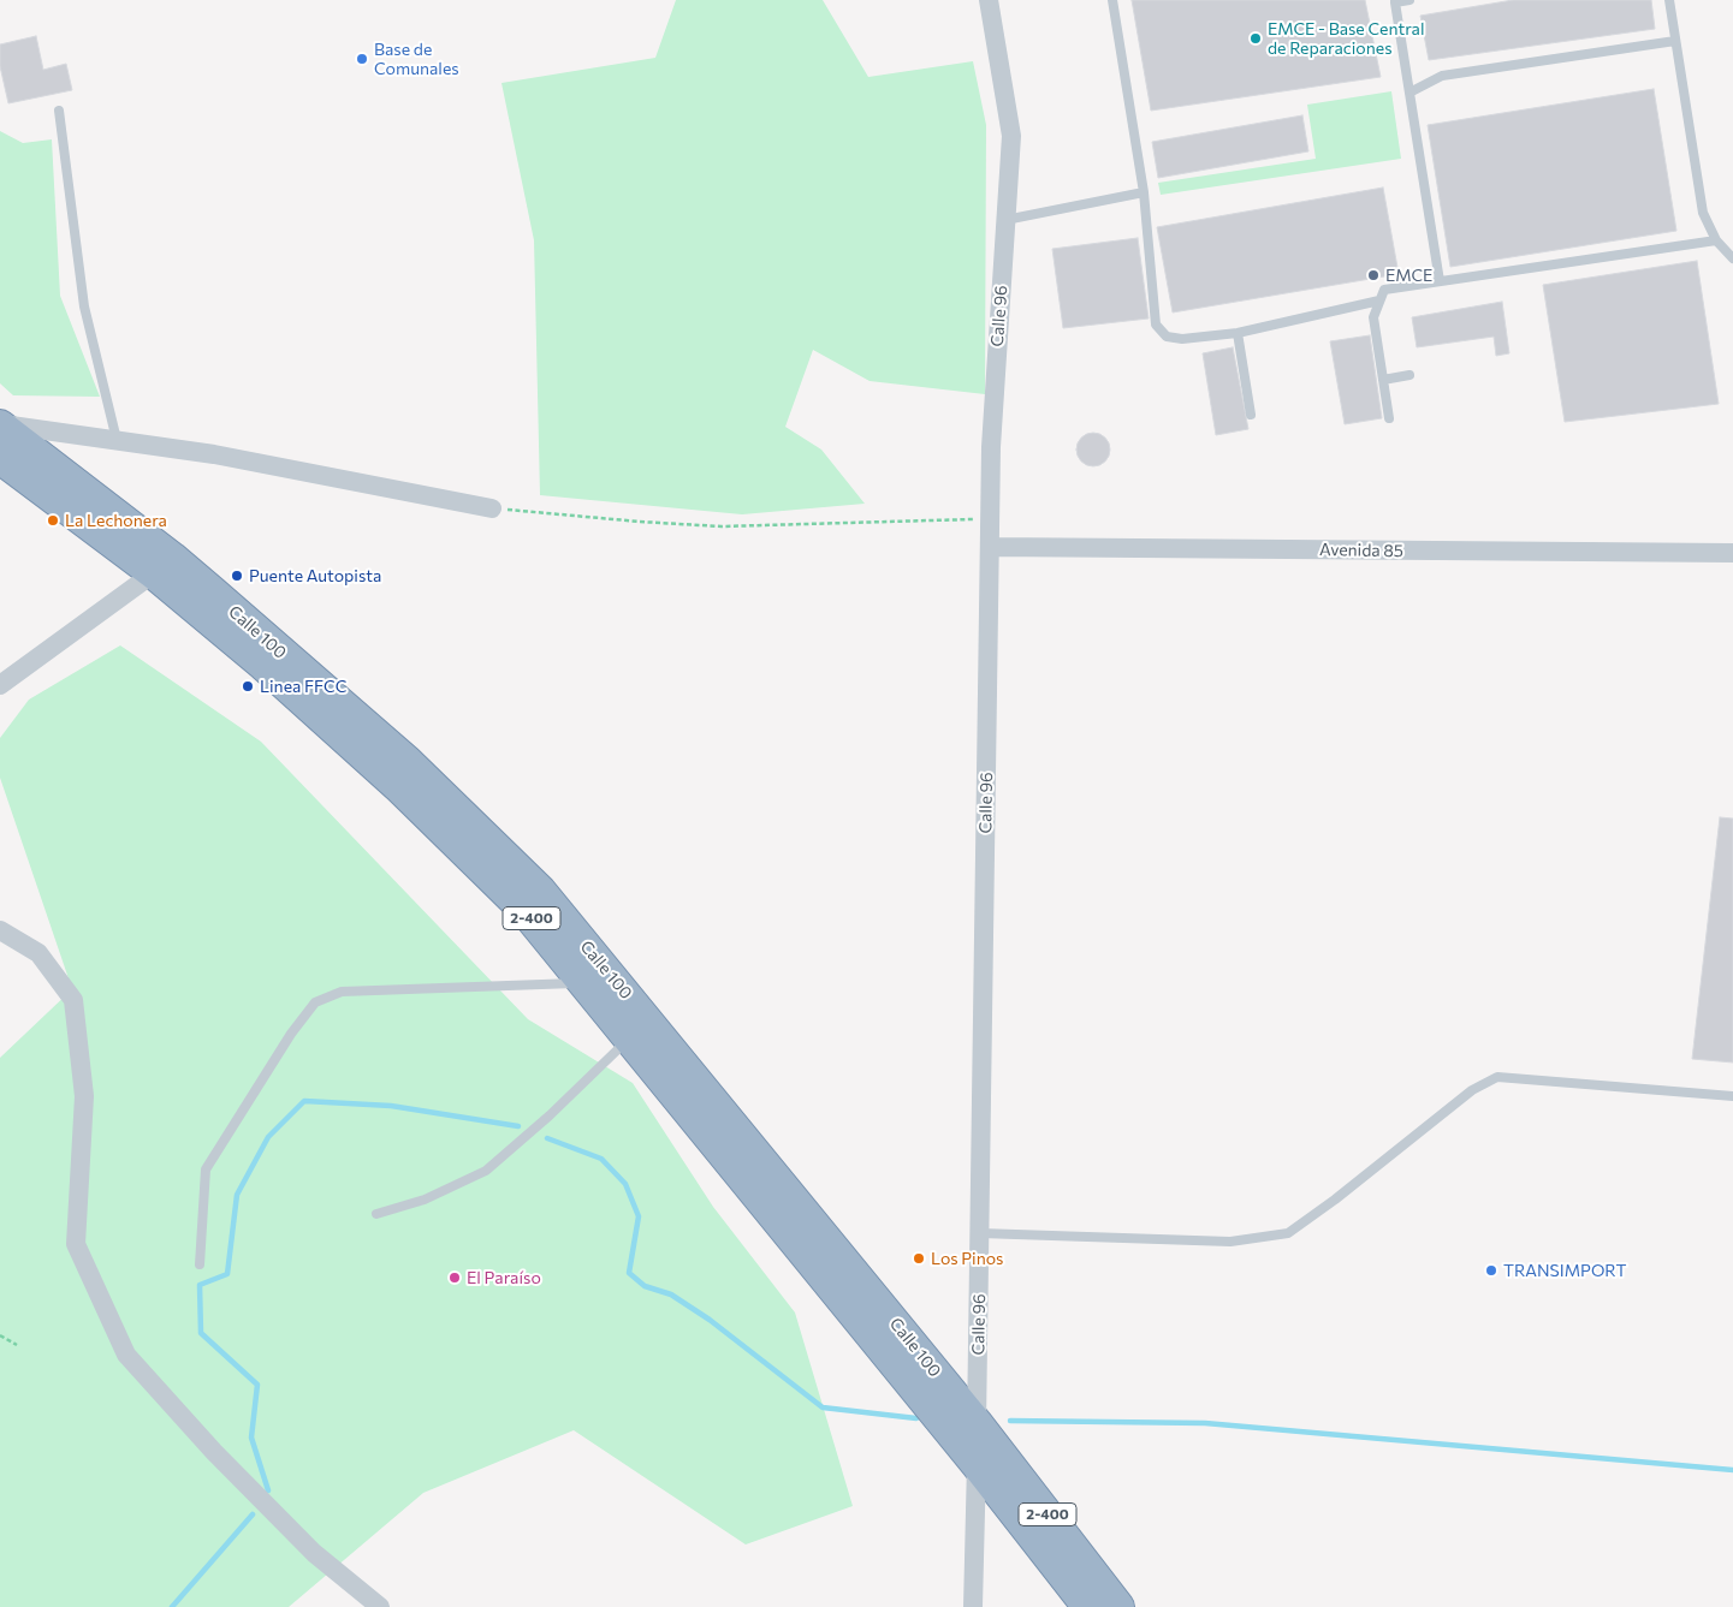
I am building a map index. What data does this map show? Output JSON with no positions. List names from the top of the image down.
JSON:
{
  "streets": {
    "highway": ["Calle 100", "2-400"],
    "street": ["Calle 96", "Avenida 85"]
  },
  "crossings": [
    ["Calle 96", "Avenida 85"],
    ["Calle 96", "Calle 100"]
  ],
  "places": [
    "EMCE - Base Central de Reparaciones",
    "Base de Comunales",
    "EMCE",
    "La Lechonera",
    "Puente Autopista",
    "Linea FFCC",
    "Los Pinos",
    "TRANSIMPORT",
    "El Paraíso"
  ]
}
